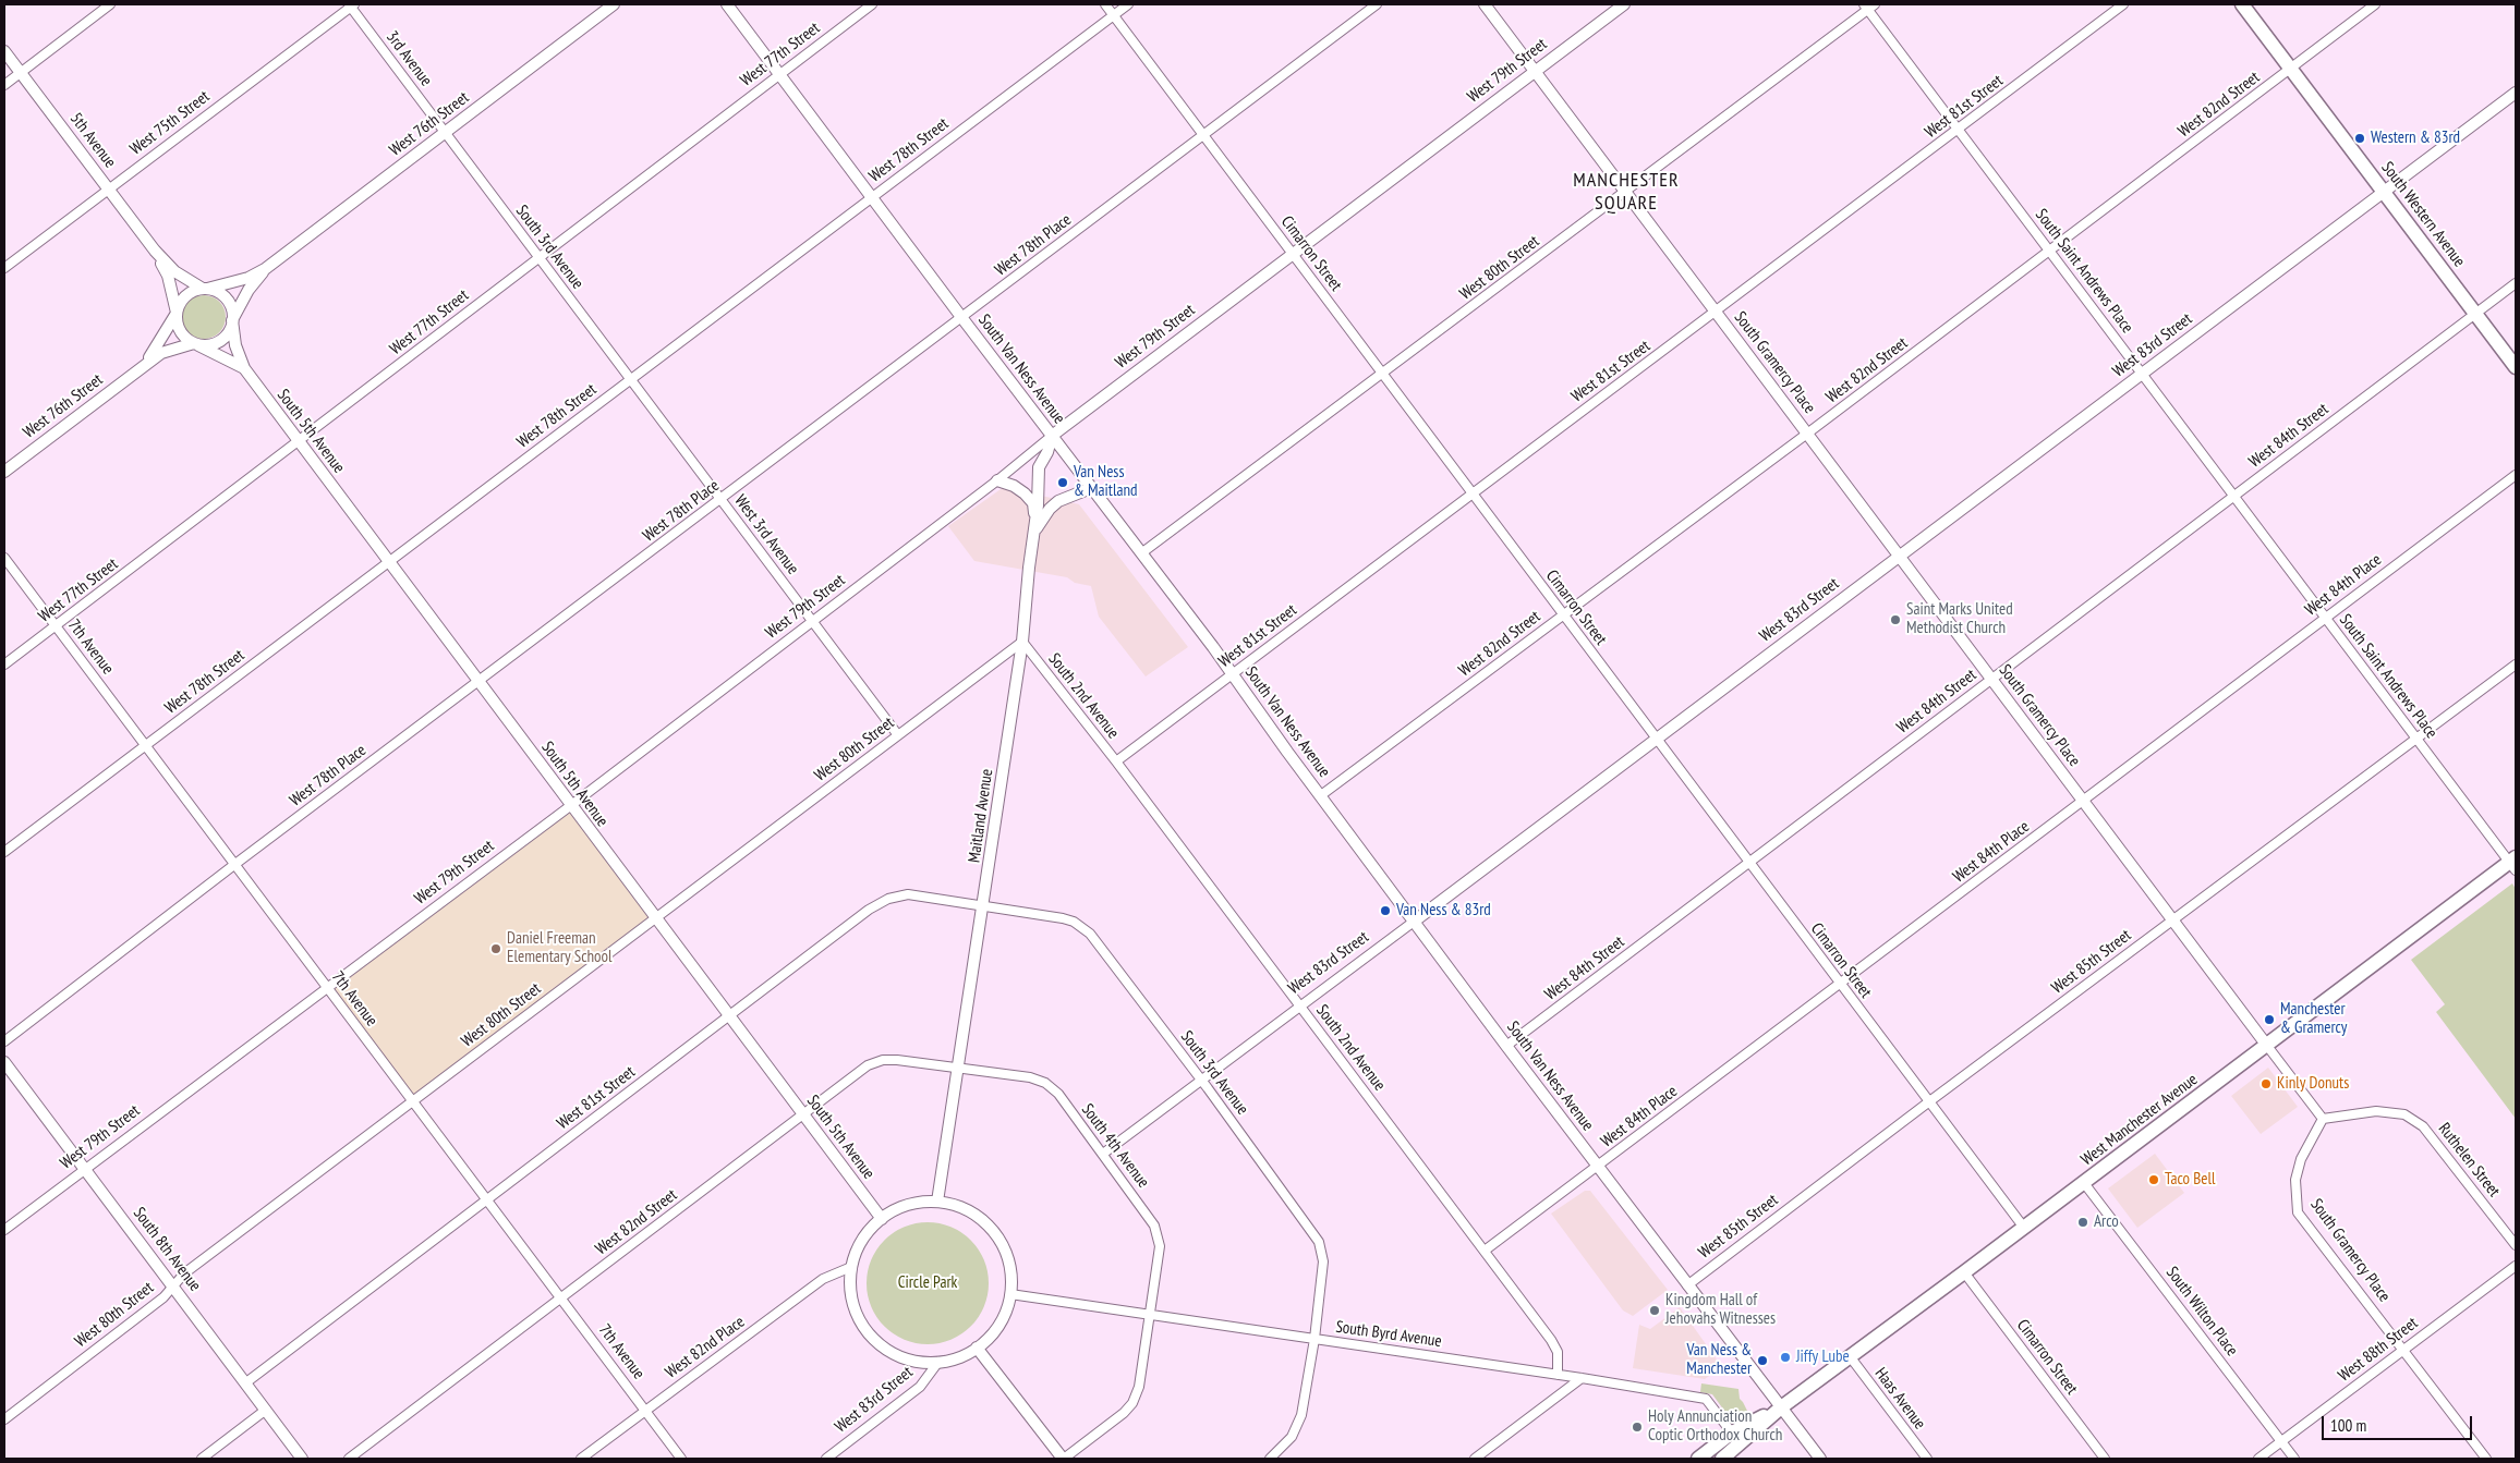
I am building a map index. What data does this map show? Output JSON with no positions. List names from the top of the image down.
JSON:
{
  "streets": {
    "main road": ["South Western Avenue", "West Manchester Avenue"],
    "street": [
      "West 77th Street",
      "3rd Avenue",
      "West 79th Street",
      "West 82nd Street",
      "West 81st Street",
      "West 75th Street",
      "West 76th Street",
      "5th Avenue",
      "West 78th Street",
      "West 78th Place",
      "South 3rd Avenue",
      "Cimarron Street",
      "West 80th Street",
      "South Saint Andrews Place",
      "West 83rd Street",
      "South Gramercy Place",
      "South Van Ness Avenue",
      "South 5th Avenue",
      "West 84th Street",
      "West 3rd Avenue",
      "West 84th Place",
      "7th Avenue",
      "South 2nd Avenue",
      "Maitland Avenue",
      "West 85th Street",
      "South 4th Avenue",
      "Ruthelen Street",
      "South 8th Avenue",
      "South Wilton Place",
      "South Byrd Avenue",
      "West 82nd Place",
      "West 88th Street",
      "Haas Avenue"
    ]
  },
  "crossings": [
    ["West 77th Street", "South 3rd Avenue"],
    ["West 77th Street", "South Van Ness Avenue"],
    ["West 77th Street", "South 5th Avenue"],
    ["West 77th Street", "7th Avenue"],
    ["3rd Avenue", "West 75th Street"],
    ["3rd Avenue", "West 76th Street"],
    ["3rd Avenue", "South 3rd Avenue"],
    ["West 79th Street", "Cimarron Street"],
    ["West 79th Street", "South Gramercy Place"],
    ["West 79th Street", "South Van Ness Avenue"],
    ["West 79th Street", "South 5th Avenue"],
    ["West 79th Street", "West 3rd Avenue"],
    ["West 79th Street", "7th Avenue"],
    ["West 79th Street", "Maitland Avenue"],
    ["West 79th Street", "South 8th Avenue"],
    ["West 82nd Street", "South Western Avenue"],
    ["West 82nd Street", "Cimarron Street"],
    ["West 82nd Street", "South Saint Andrews Place"],
    ["West 82nd Street", "South Gramercy Place"],
    ["West 82nd Street", "South Van Ness Avenue"],
    ["West 82nd Street", "South 5th Avenue"],
    ["West 82nd Street", "7th Avenue"],
    ["West 82nd Street", "Maitland Avenue"],
    ["West 82nd Street", "South 4th Avenue"],
    ["West 81st Street", "South 3rd Avenue"],
    ["West 81st Street", "Cimarron Street"],
    ["West 81st Street", "South Saint Andrews Place"],
    ["West 81st Street", "South Gramercy Place"],
    ["West 81st Street", "South Van Ness Avenue"],
    ["West 81st Street", "South 5th Avenue"],
    ["West 81st Street", "7th Avenue"],
    ["West 81st Street", "South 2nd Avenue"],
    ["West 81st Street", "Maitland Avenue"],
    ["West 81st Street", "South 8th Avenue"],
    ["West 75th Street", "5th Avenue"],
    ["West 76th Street", "5th Avenue"],
    ["West 76th Street", "South 3rd Avenue"],
    ["West 76th Street", "South 5th Avenue"],
    ["5th Avenue", "South 5th Avenue"],
    ["West 78th Street", "South 3rd Avenue"],
    ["West 78th Street", "Cimarron Street"],
    ["West 78th Street", "South Van Ness Avenue"],
    ["West 78th Street", "South 5th Avenue"],
    ["West 78th Street", "West 3rd Avenue"],
    ["West 78th Street", "7th Avenue"],
    ["South Western Avenue", "West 83rd Street"],
    ["South Western Avenue", "West 84th Street"],
    ["West 78th Place", "Cimarron Street"],
    ["West 78th Place", "South Van Ness Avenue"],
    ["West 78th Place", "South 5th Avenue"],
    ["West 78th Place", "West 3rd Avenue"],
    ["West 78th Place", "7th Avenue"],
    ["South 3rd Avenue", "West 83rd Street"],
    ["South 3rd Avenue", "West 3rd Avenue"],
    ["South 3rd Avenue", "Maitland Avenue"],
    ["South 3rd Avenue", "South Byrd Avenue"],
    ["Cimarron Street", "West 80th Street"],
    ["Cimarron Street", "West 83rd Street"],
    ["Cimarron Street", "West 84th Street"],
    ["Cimarron Street", "West 84th Place"],
    ["Cimarron Street", "West 85th Street"],
    ["Cimarron Street", "West Manchester Avenue"],
    ["West 80th Street", "South Saint Andrews Place"],
    ["West 80th Street", "South Gramercy Place"],
    ["West 80th Street", "South Van Ness Avenue"],
    ["West 80th Street", "South 5th Avenue"],
    ["West 80th Street", "West 3rd Avenue"],
    ["West 80th Street", "7th Avenue"],
    ["West 80th Street", "South 2nd Avenue"],
    ["West 80th Street", "Maitland Avenue"],
    ["West 80th Street", "South 8th Avenue"],
    ["South Saint Andrews Place", "West 83rd Street"],
    ["South Saint Andrews Place", "West 84th Street"],
    ["South Saint Andrews Place", "West 84th Place"],
    ["South Saint Andrews Place", "West 85th Street"],
    ["South Saint Andrews Place", "West Manchester Avenue"],
    ["West 83rd Street", "South Gramercy Place"],
    ["West 83rd Street", "South Van Ness Avenue"],
    ["West 83rd Street", "South 5th Avenue"],
    ["West 83rd Street", "South 2nd Avenue"],
    ["West 83rd Street", "Maitland Avenue"],
    ["West 83rd Street", "South 4th Avenue"],
    ["West 83rd Street", "South Byrd Avenue"],
    ["West 83rd Street", "West 82nd Place"],
    ["South Gramercy Place", "West 84th Street"],
    ["South Gramercy Place", "West 84th Place"],
    ["South Gramercy Place", "West 85th Street"],
    ["South Gramercy Place", "West Manchester Avenue"],
    ["South Gramercy Place", "Ruthelen Street"],
    ["South Gramercy Place", "West 88th Street"],
    ["South Van Ness Avenue", "West 84th Street"],
    ["South Van Ness Avenue", "West 84th Place"],
    ["South Van Ness Avenue", "Maitland Avenue"],
    ["South Van Ness Avenue", "West 85th Street"],
    ["South Van Ness Avenue", "West Manchester Avenue"],
    ["South 5th Avenue", "Maitland Avenue"],
    ["South 5th Avenue", "South Byrd Avenue"],
    ["South 5th Avenue", "West 82nd Place"],
    ["West 84th Place", "South 2nd Avenue"],
    ["7th Avenue", "West 82nd Place"],
    ["South 2nd Avenue", "Maitland Avenue"],
    ["South 2nd Avenue", "South Byrd Avenue"],
    ["Maitland Avenue", "South 4th Avenue"],
    ["Maitland Avenue", "South Byrd Avenue"],
    ["Maitland Avenue", "West 82nd Place"],
    ["West Manchester Avenue", "South Wilton Place"],
    ["West Manchester Avenue", "Haas Avenue"],
    ["South 4th Avenue", "South Byrd Avenue"],
    ["South Wilton Place", "West 88th Street"],
    ["South Byrd Avenue", "West 82nd Place"]
  ],
  "districts": ["MANCHESTER SQUARE"],
  "parks": ["Circle Park"],
  "places": [
    "Western & 83rd",
    "Van Ness & Maitland",
    "Saint Marks United Methodist Church",
    "Van Ness & 83rd",
    "Daniel Freeman Elementary School",
    "Manchester & Gramercy",
    "Kinly Donuts",
    "Taco Bell",
    "Arco",
    "Kingdom Hall of Jehovahs Witnesses",
    "Jiffy Lube",
    "Van Ness & Manchester",
    "Holy Annunciation Coptic Orthodox Church"
  ],
  "scale_bar": "100 m"
}
